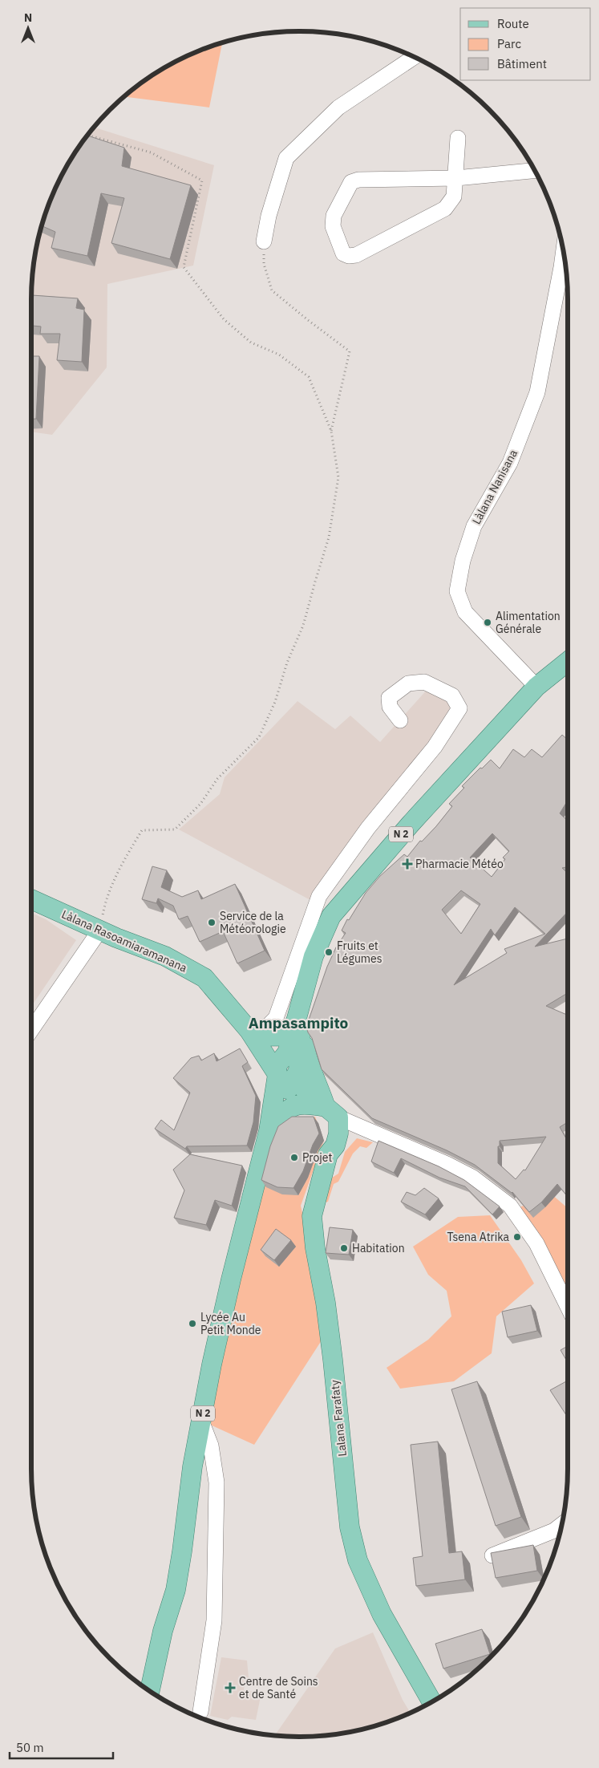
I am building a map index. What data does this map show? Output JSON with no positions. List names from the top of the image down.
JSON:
{
  "streets": {
    "main road": ["N 2", "Làlana Rasoamiaramanana", "Lalana Farafaty"],
    "street": ["Làlana Nanisana"]
  },
  "crossings": [
    ["Làlana Nanisana", "N 2"],
    ["N 2", "Làlana Rasoamiaramanana"],
    ["Làlana Rasoamiaramanana", "Lalana Farafaty"]
  ],
  "districts": ["Ampasampito"],
  "places": {
    "other": [
      "Alimentation Générale",
      "Service de la Météorologie",
      "Fruits et Légumes",
      "Projet",
      "Tsena Atrika",
      "Habitation",
      "Lycée Au Petit Monde"
    ],
    "health": ["Pharmacie Météo", "Centre de Soins et de Santé"]
  },
  "legend": ["Route", "Parc", "Bâtiment"],
  "scale_bar": "50 m",
  "north": "top"
}
